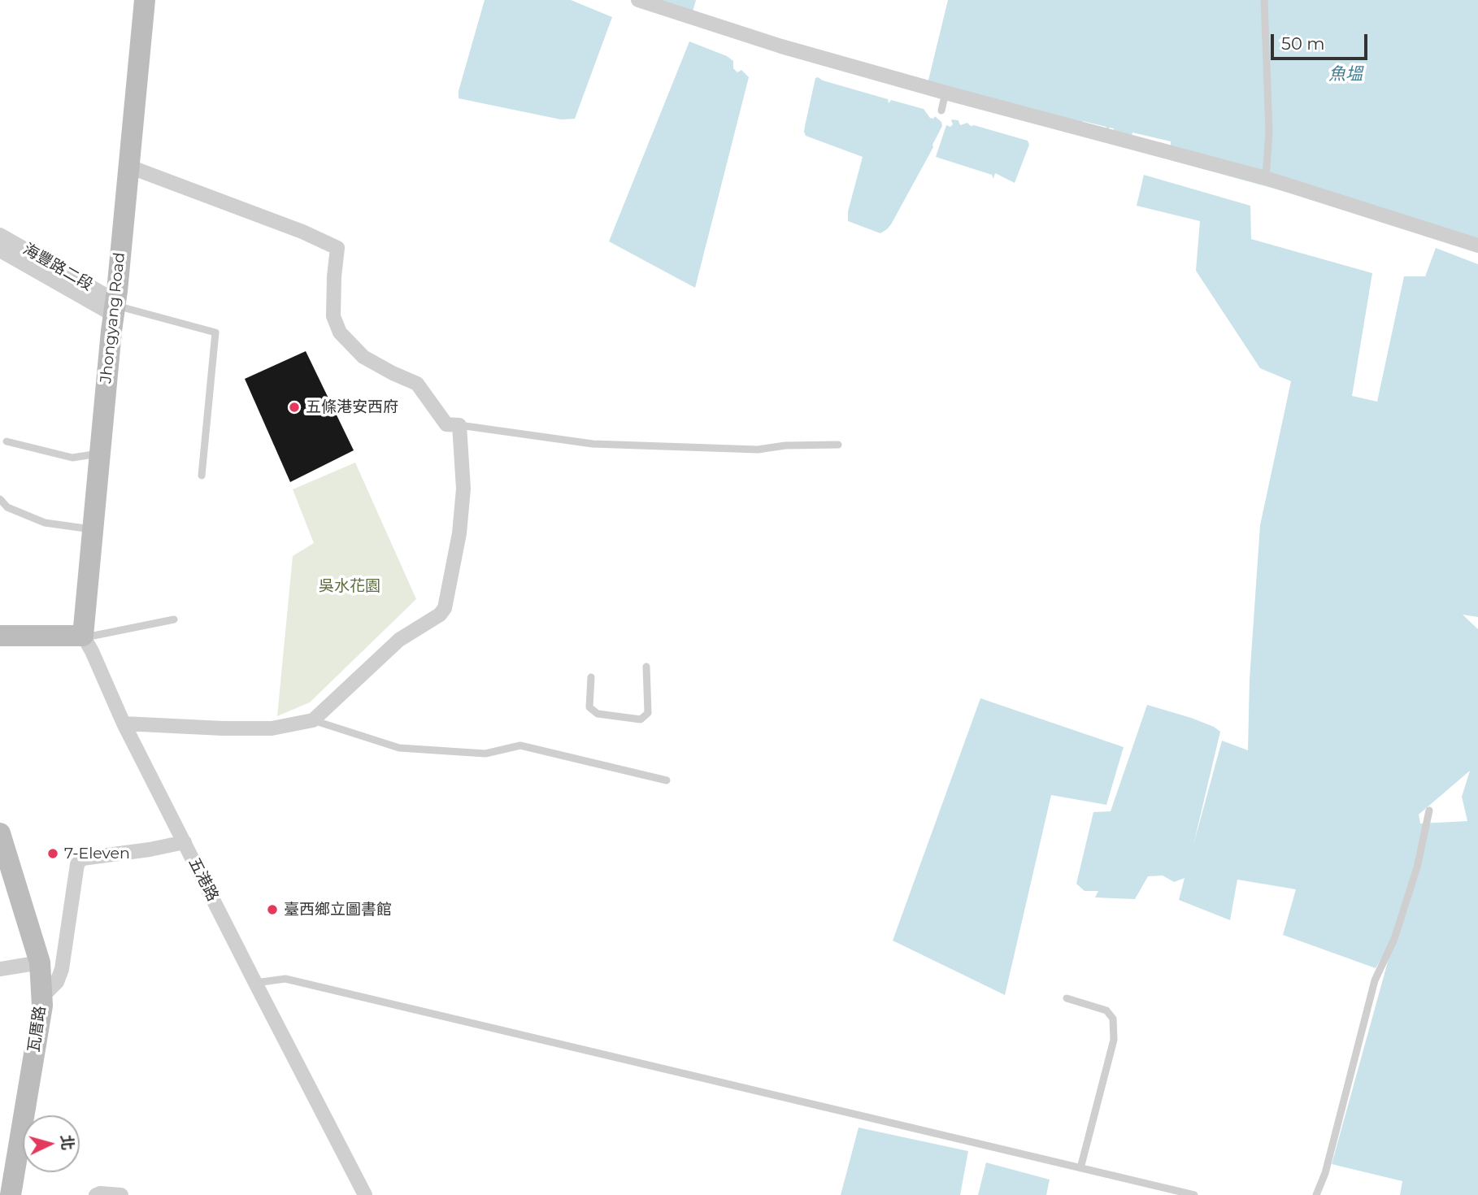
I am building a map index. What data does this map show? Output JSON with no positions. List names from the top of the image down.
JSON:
{
  "streets": {
    "street": [
      "海豐路二段",
      "Jhongyang Road",
      "五港路",
      "瓦厝路"
    ]
  },
  "crossings": [
    ["海豐路二段", "Jhongyang Road"],
    ["Jhongyang Road", "五港路"]
  ],
  "water": ["魚塭"],
  "parks": ["吳水花園"],
  "places": ["五條港安西府", "7-Eleven", "臺西鄉立圖書館"],
  "scale_bar": "50 m",
  "north": "right"
}
